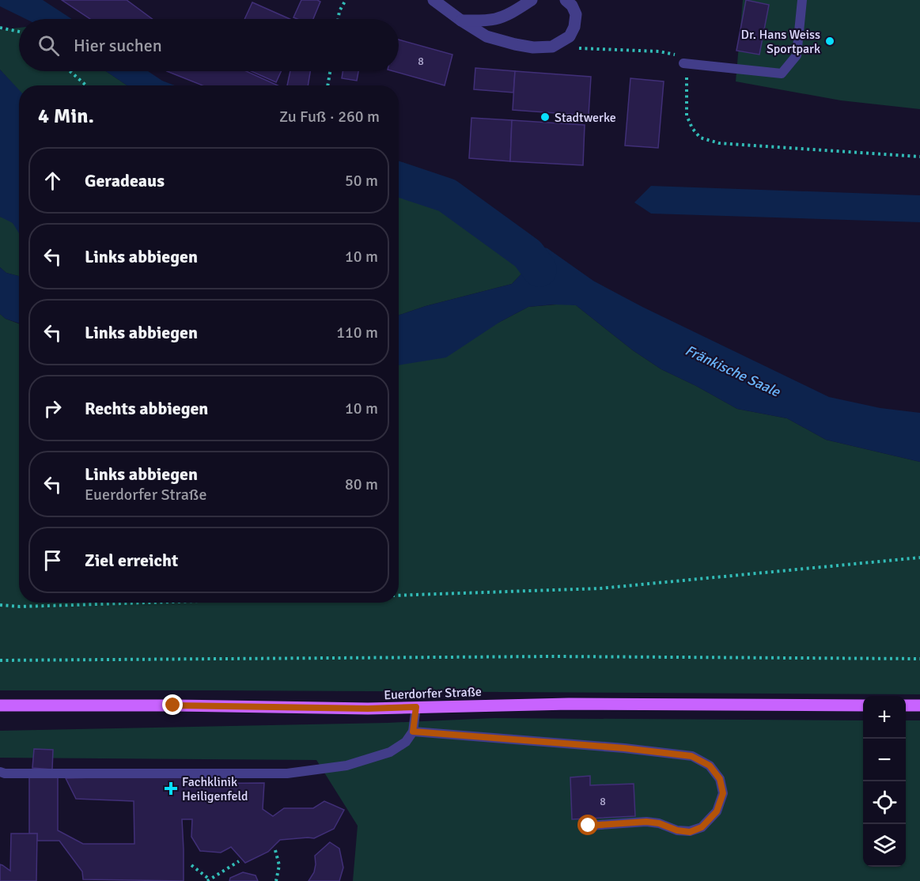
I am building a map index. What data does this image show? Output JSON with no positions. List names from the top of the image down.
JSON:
{
  "streets": {
    "main road": ["Euerdorfer Straße"]
  },
  "water": ["Fränkische Saale"],
  "places": {
    "other": ["Dr. Hans Weiss Sportpark", "Stadtwerke"],
    "health": ["Fachklinik Heiligenfeld"]
  },
  "house_numbers": ["8", "8"],
  "page": {
    "search": "Hier suchen",
    "heading": ["4 Min.", "Zu Fuß · 260 m"],
    "list": [
      ["Geradeaus", "50 m"],
      ["Links abbiegen", "10 m"],
      ["Links abbiegen", "110 m"],
      ["Rechts abbiegen", "10 m"],
      ["Links abbiegen", "Euerdorfer Straße", "80 m"],
      "Ziel erreicht"
    ],
    "map_buttons": ["+", "−"]
  }
}
